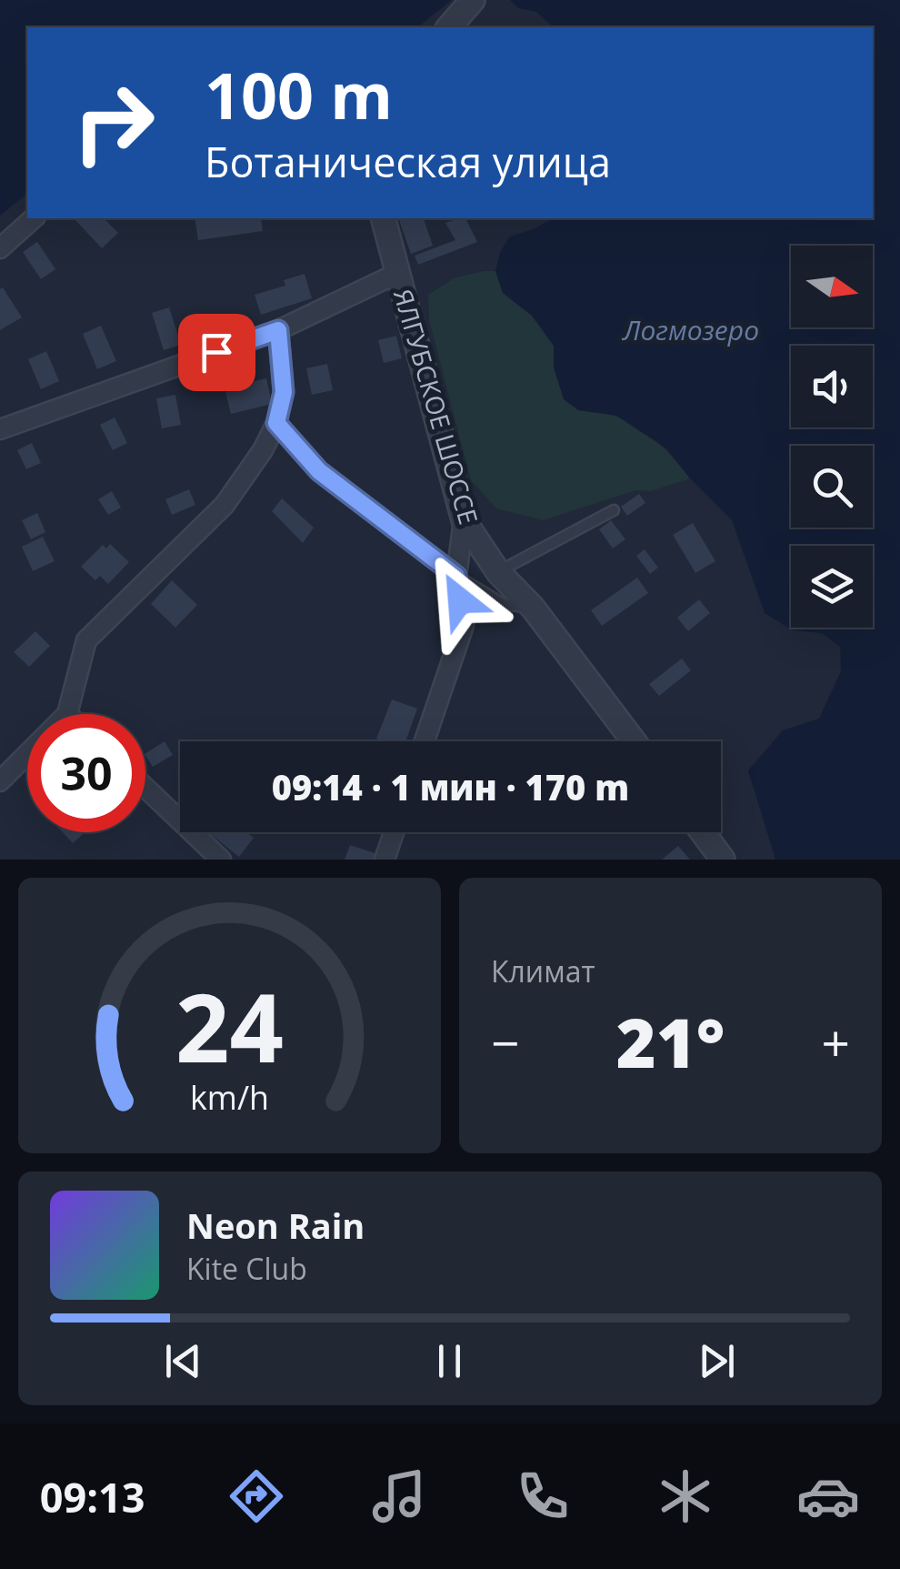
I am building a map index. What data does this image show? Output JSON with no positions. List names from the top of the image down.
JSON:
{
  "streets": {
    "street": ["ЯЛГУБСКОЕ ШОССЕ"]
  },
  "water": ["Логмозеро"],
  "north": "right",
  "page": {
    "turn": ["100 m", "Ботаническая улица"],
    "limit": "30",
    "trip": "09:14 · 1 мин · 170 m",
    "tile": "Климат",
    "heat": ["−", "21°", "+"],
    "song": ["Neon Rain", "Kite Club"],
    "tabs": "09:13",
    "gauge": ["24", "km/h"]
  }
}
